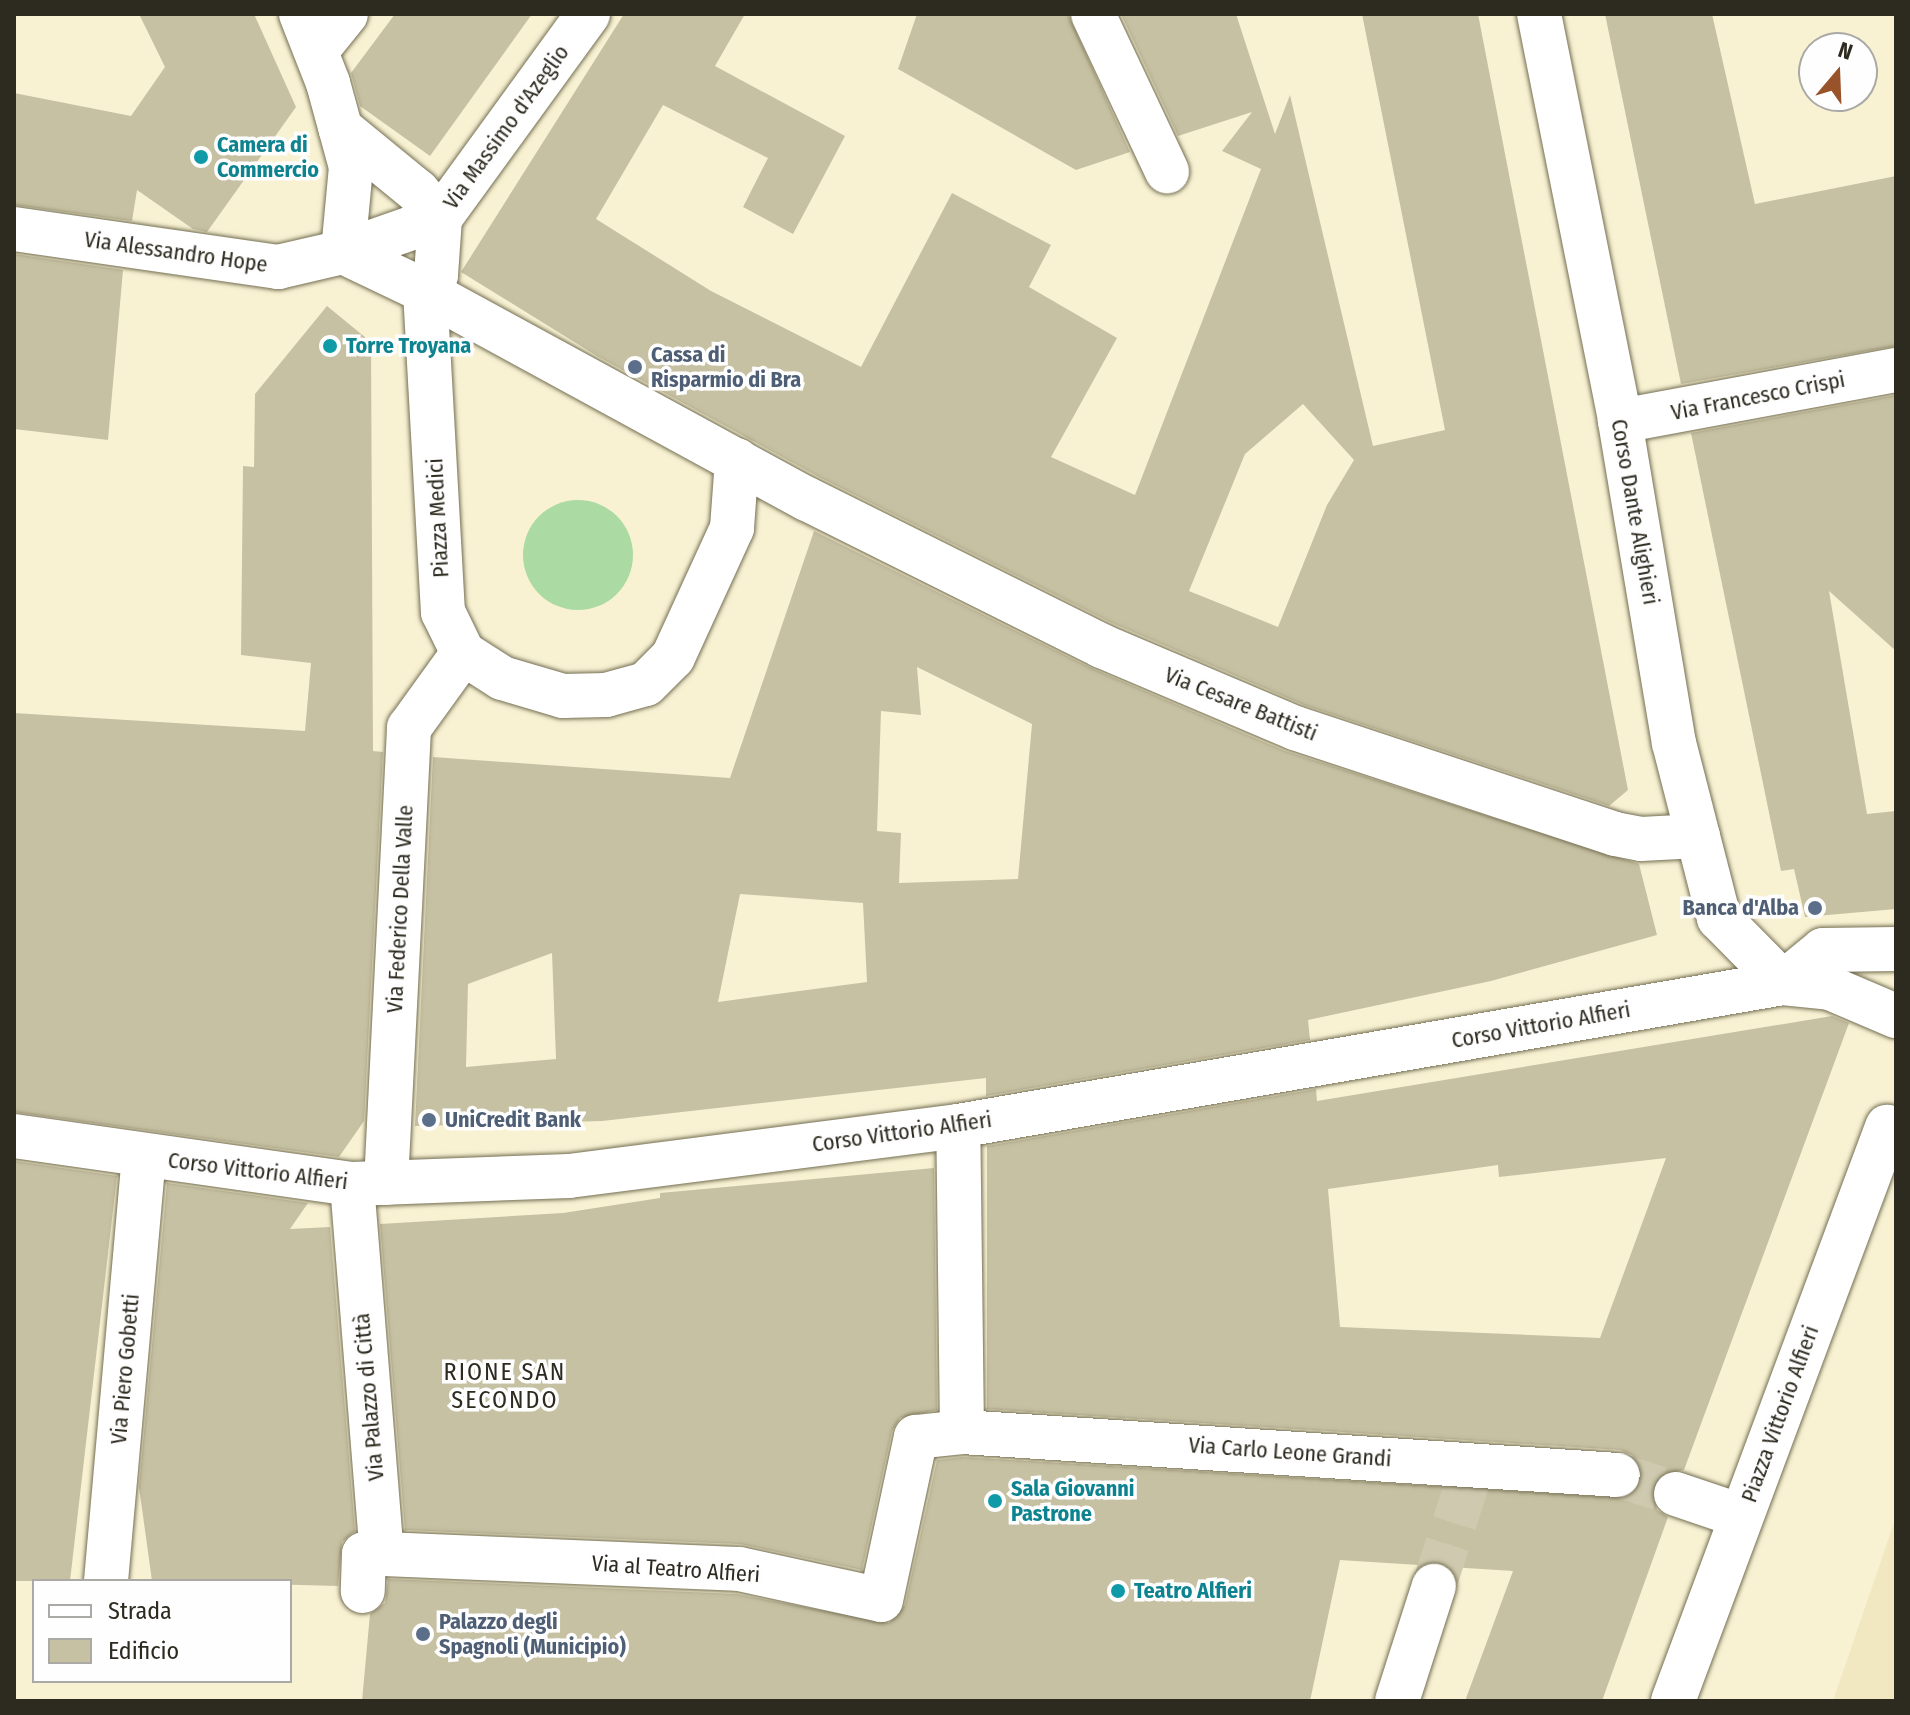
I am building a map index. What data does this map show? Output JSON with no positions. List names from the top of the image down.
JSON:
{
  "streets": {
    "street": [
      "Via Massimo d'Azeglio",
      "Via Alessandro Hope",
      "Via Francesco Crispi",
      "Corso Dante Alighieri",
      "Piazza Medici",
      "Via Cesare Battisti",
      "Via Federico Della Valle",
      "Corso Vittorio Alfieri",
      "Via Piero Gobetti",
      "Via Palazzo di Città",
      "Piazza Vittorio Alfieri",
      "Via Carlo Leone Grandi",
      "Via al Teatro Alfieri"
    ]
  },
  "crossings": [
    ["Via Massimo d'Azeglio", "Via Alessandro Hope"],
    ["Via Massimo d'Azeglio", "Piazza Medici"],
    ["Via Francesco Crispi", "Corso Dante Alighieri"],
    ["Corso Dante Alighieri", "Via Cesare Battisti"],
    ["Corso Dante Alighieri", "Corso Vittorio Alfieri"],
    ["Piazza Medici", "Via Federico Della Valle"],
    ["Via Federico Della Valle", "Corso Vittorio Alfieri"],
    ["Via Federico Della Valle", "Via Palazzo di Città"],
    ["Corso Vittorio Alfieri", "Via Piero Gobetti"],
    ["Corso Vittorio Alfieri", "Via Palazzo di Città"],
    ["Via Palazzo di Città", "Via al Teatro Alfieri"],
    ["Via Carlo Leone Grandi", "Via al Teatro Alfieri"]
  ],
  "districts": ["RIONE SAN SECONDO"],
  "places": [
    "Camera di Commercio",
    "Torre Troyana",
    "Cassa di Risparmio di Bra",
    "Banca d'Alba",
    "UniCredit Bank",
    "Sala Giovanni Pastrone",
    "Teatro Alfieri",
    "Palazzo degli Spagnoli (Municipio)"
  ],
  "legend": ["Strada", "Edificio"],
  "north": "top"
}
